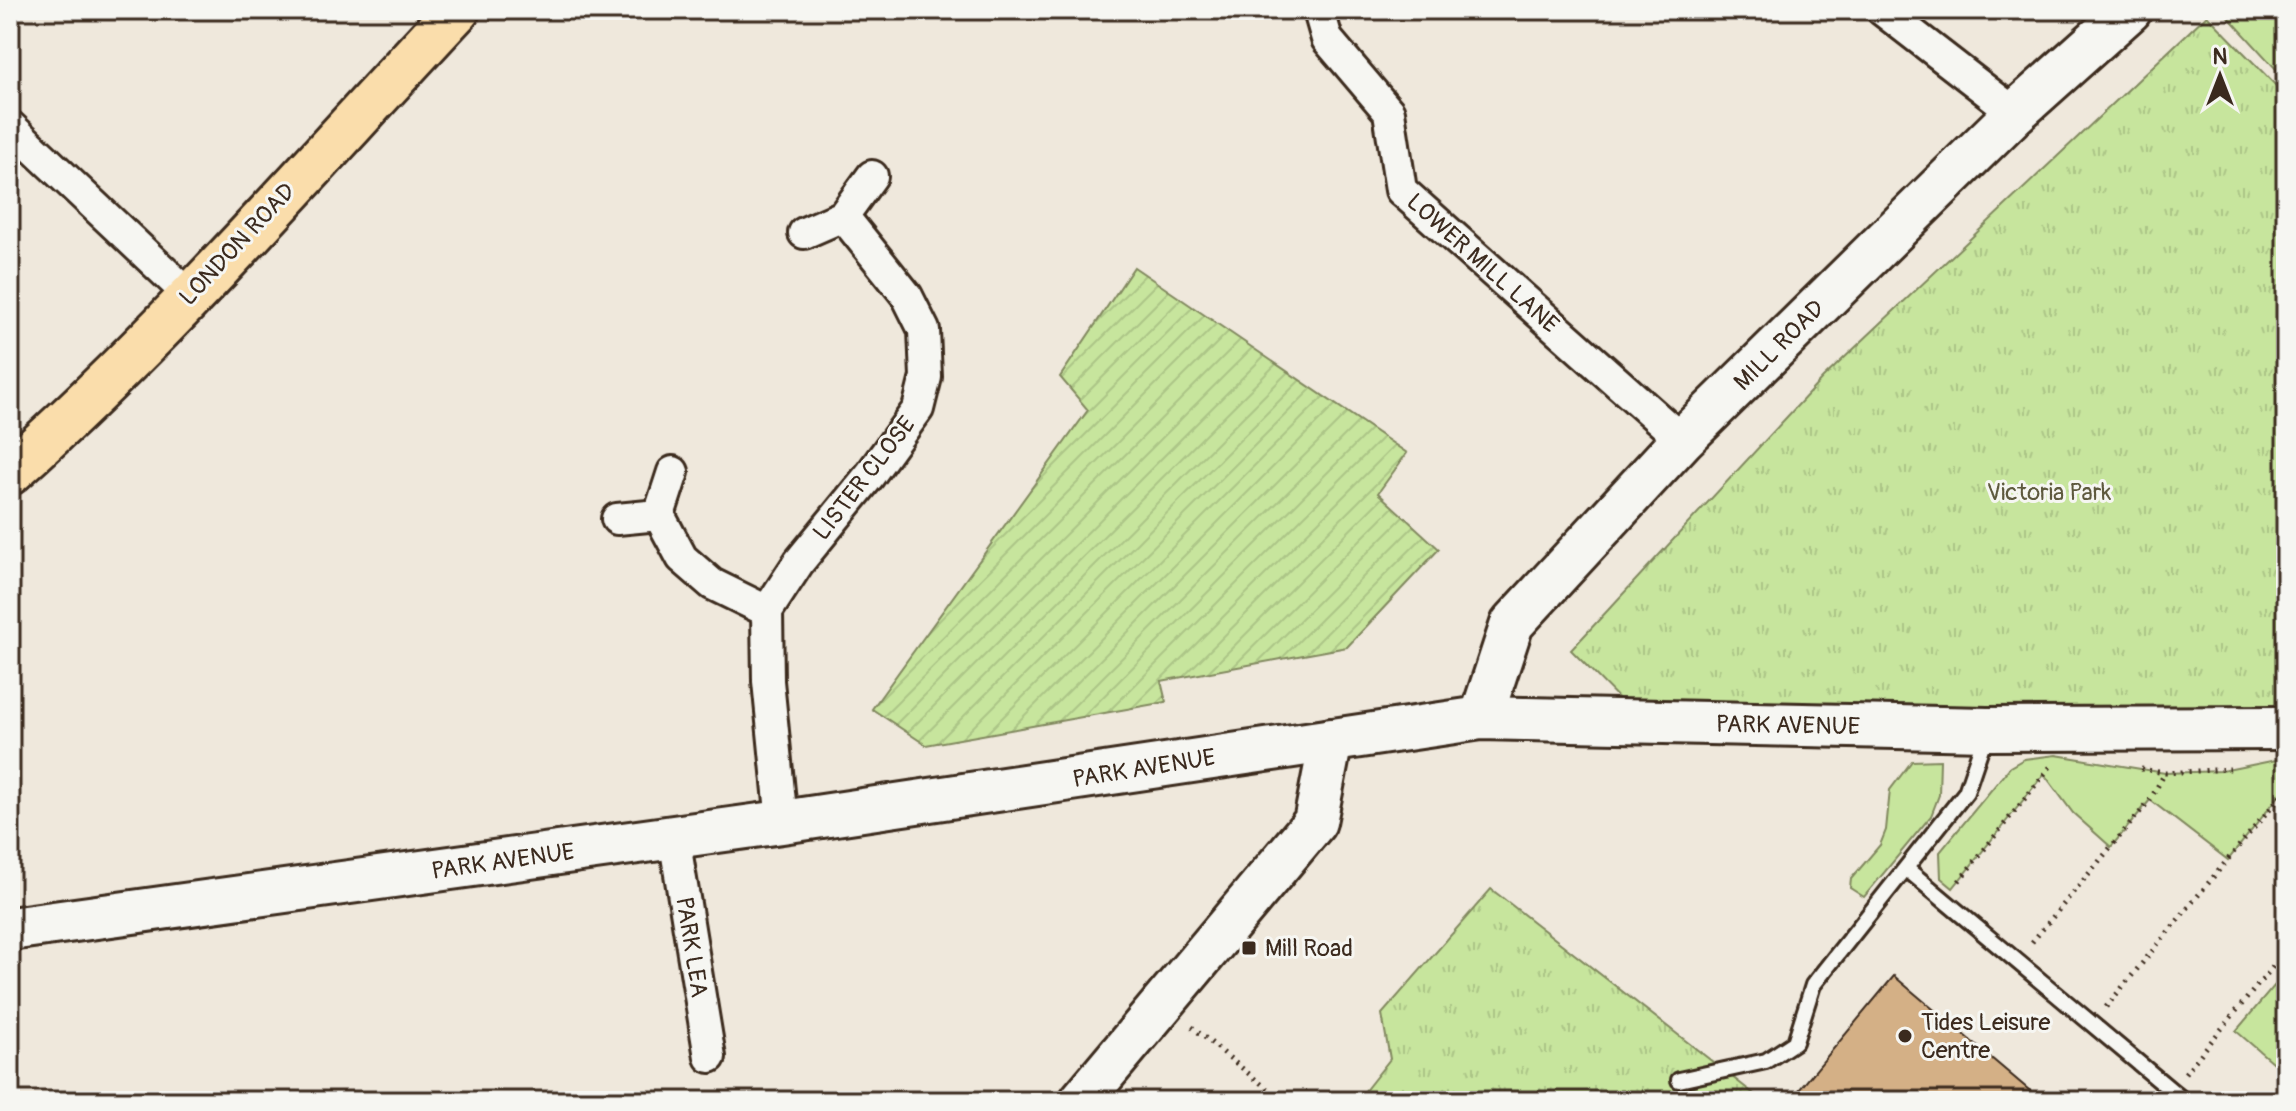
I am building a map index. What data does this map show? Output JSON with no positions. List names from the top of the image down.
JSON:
{
  "streets": {
    "main road": ["LONDON ROAD"],
    "street": [
      "LOWER MILL LANE",
      "MILL ROAD",
      "LISTER CLOSE",
      "PARK AVENUE",
      "PARK LEA"
    ]
  },
  "crossings": [
    ["LOWER MILL LANE", "MILL ROAD"],
    ["MILL ROAD", "PARK AVENUE"],
    ["PARK AVENUE", "PARK LEA"]
  ],
  "parks": ["Victoria Park"],
  "places": {
    "transit": ["Mill Road"],
    "other": ["Tides Leisure Centre"]
  },
  "north": "top"
}
